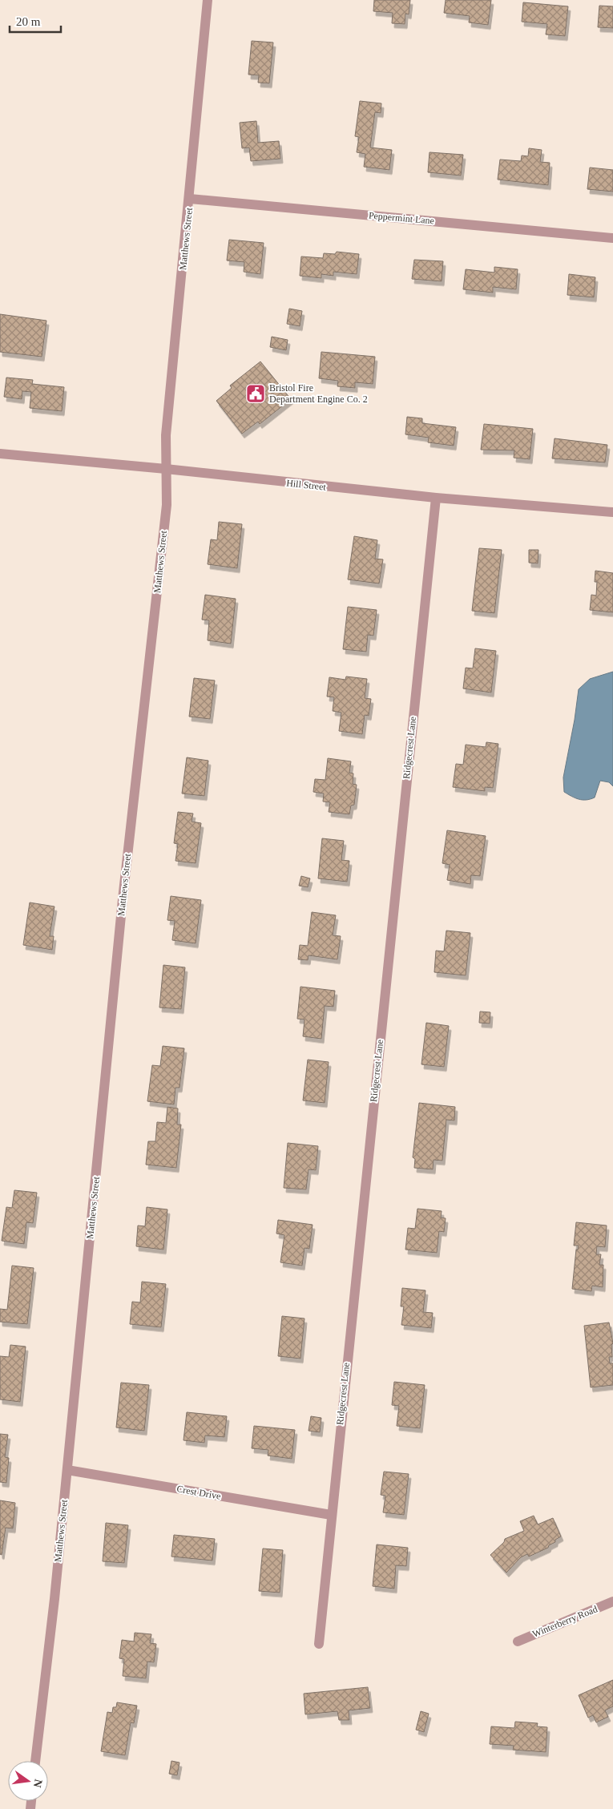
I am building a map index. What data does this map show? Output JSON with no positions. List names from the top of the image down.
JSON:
{
  "streets": {
    "street": [
      "Peppermint Lane",
      "Matthews Street",
      "Hill Street",
      "Ridgecrest Lane",
      "Crest Drive",
      "Winterberry Road"
    ]
  },
  "crossings": [
    ["Peppermint Lane", "Matthews Street"],
    ["Matthews Street", "Hill Street"],
    ["Matthews Street", "Crest Drive"],
    ["Hill Street", "Ridgecrest Lane"],
    ["Ridgecrest Lane", "Crest Drive"]
  ],
  "places": {
    "public building": ["Bristol Fire Department Engine Co. 2"]
  },
  "scale_bar": "20 m",
  "north": "right"
}
